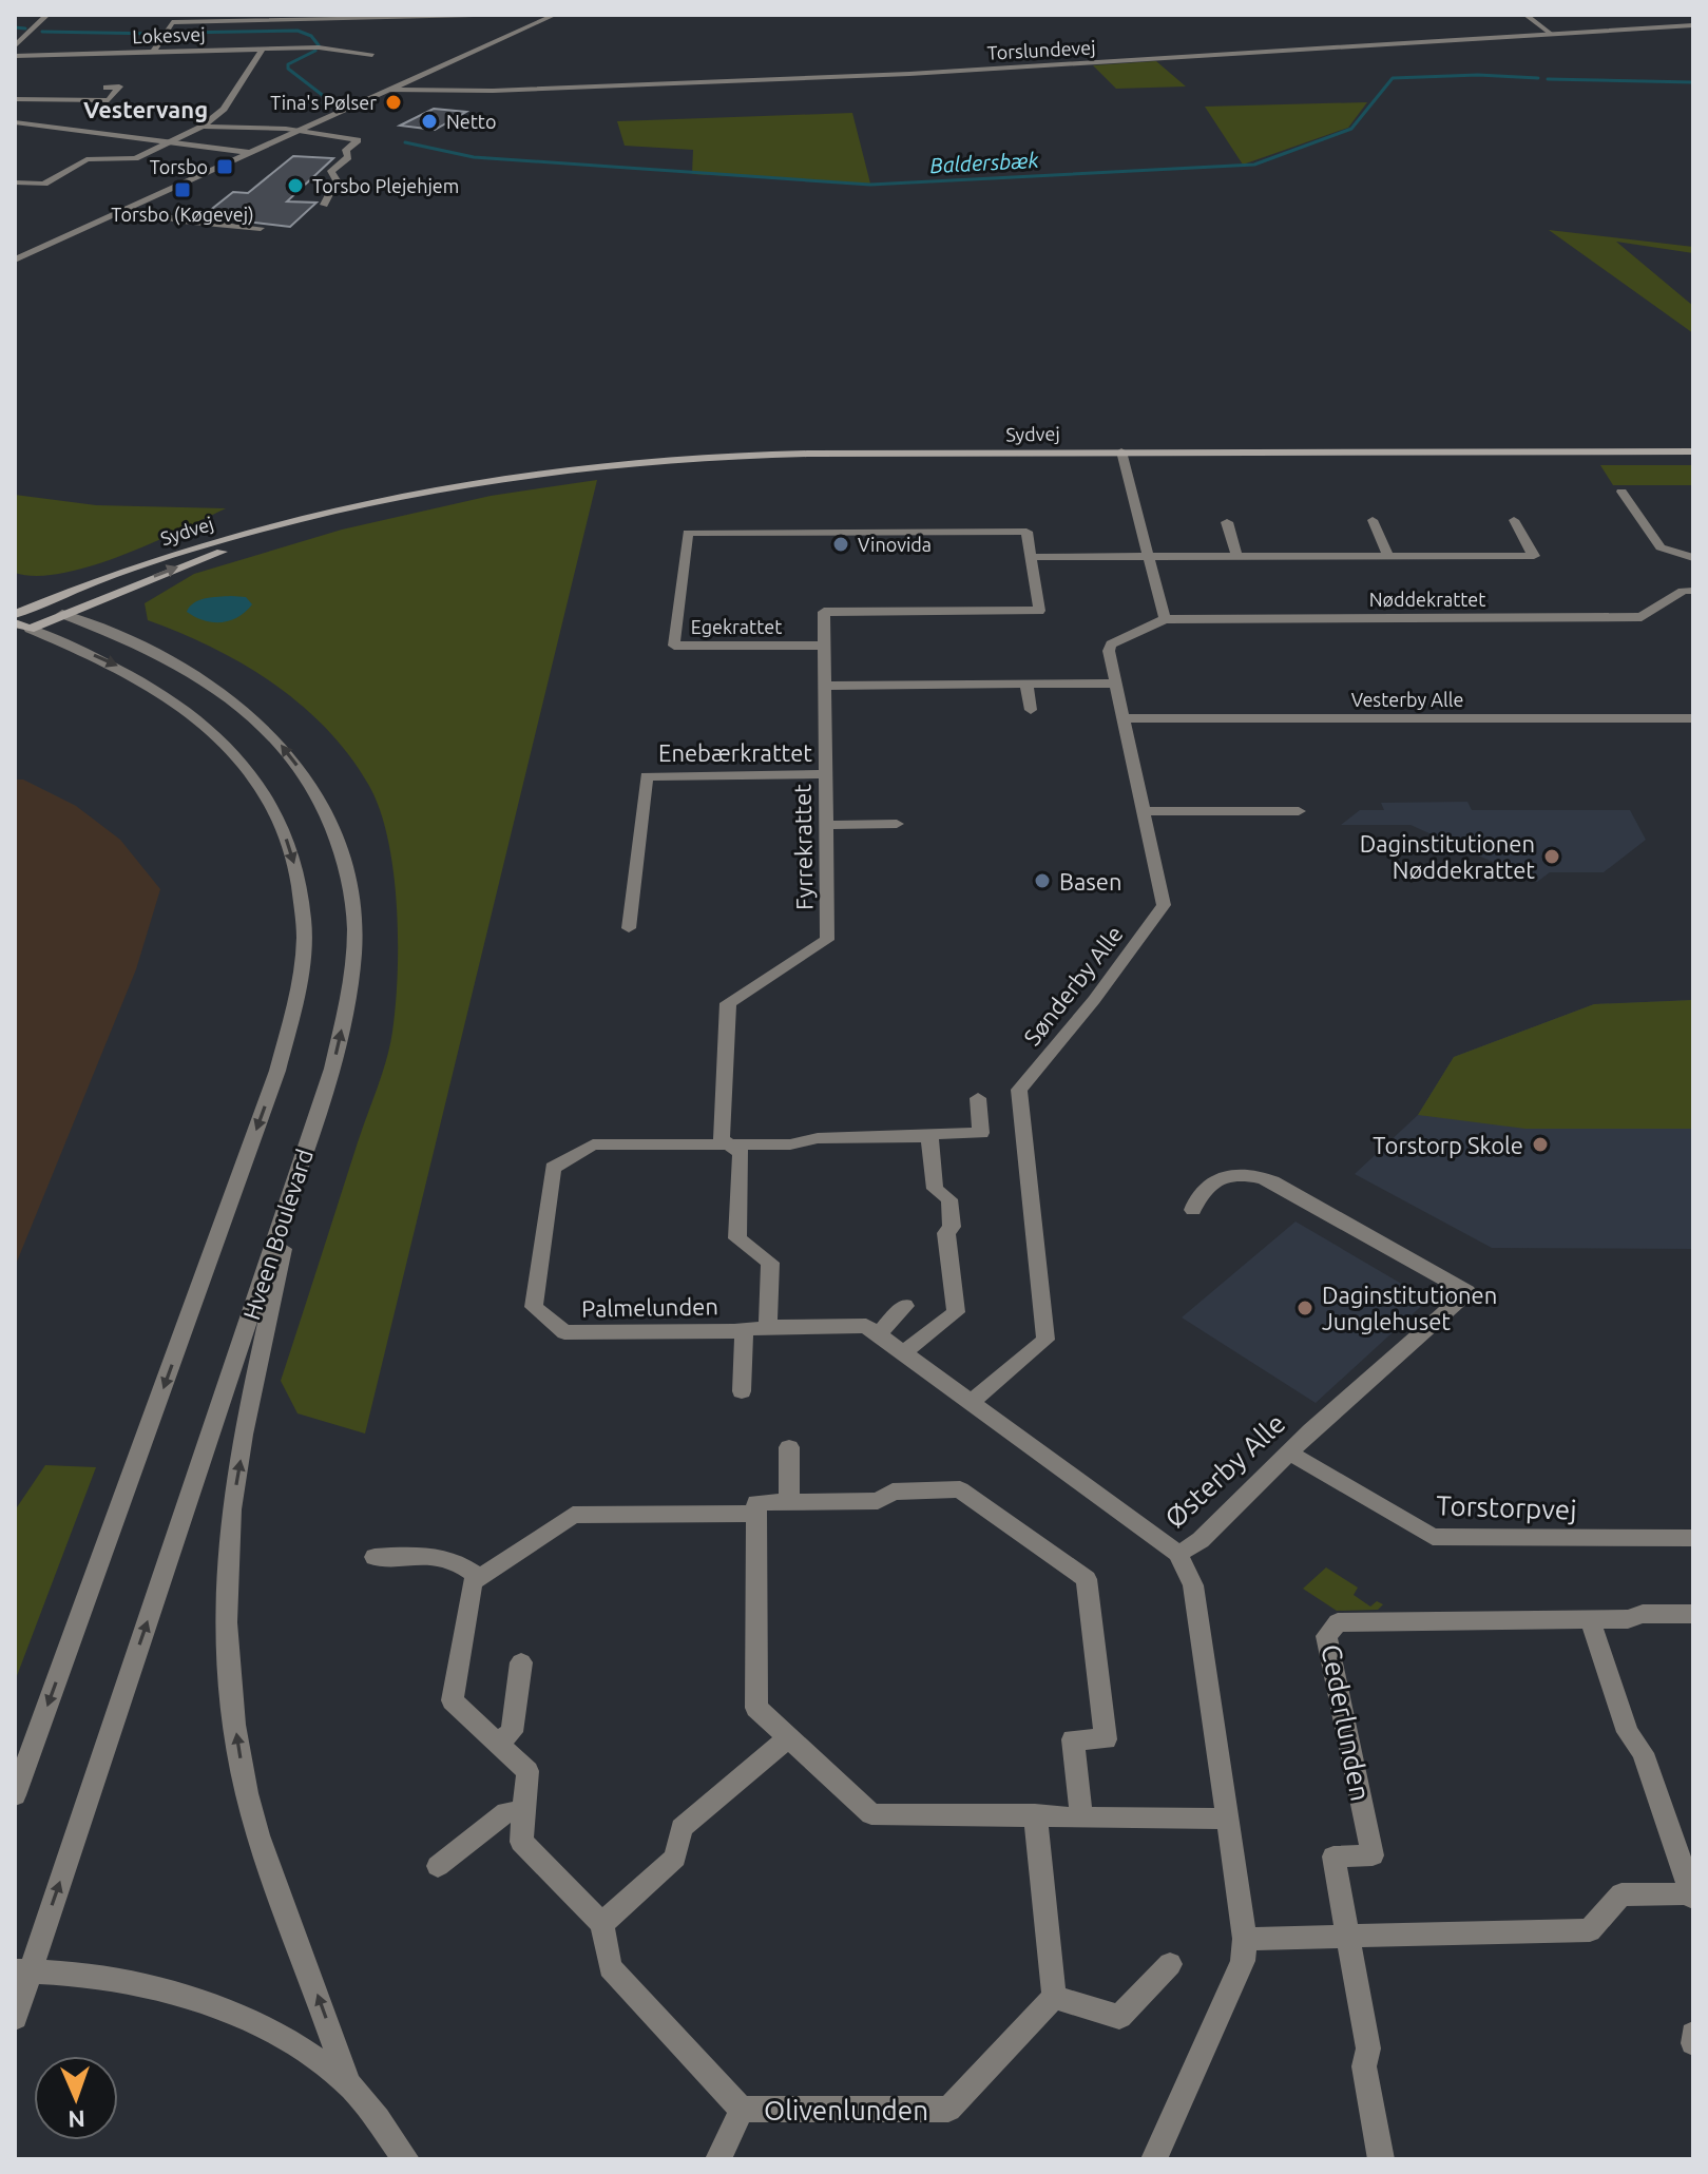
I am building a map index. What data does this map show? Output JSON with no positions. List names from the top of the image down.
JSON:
{
  "streets": {
    "main road": ["Sydvej", "Hveen Boulevard"],
    "street": [
      "Lokesvej",
      "Torslundevej",
      "Nøddekrattet",
      "Egekrattet",
      "Vesterby Alle",
      "Enebærkrattet",
      "Fyrrekrattet",
      "Sønderby Alle",
      "Palmelunden",
      "Østerby Alle",
      "Torstorpvej",
      "Cederlunden",
      "Olivenlunden"
    ]
  },
  "crossings": [
    ["Sydvej", "Hveen Boulevard"],
    ["Nøddekrattet", "Sønderby Alle"],
    ["Egekrattet", "Fyrrekrattet"],
    ["Vesterby Alle", "Sønderby Alle"],
    ["Enebærkrattet", "Fyrrekrattet"],
    ["Fyrrekrattet", "Palmelunden"],
    ["Sønderby Alle", "Palmelunden"],
    ["Palmelunden", "Østerby Alle"],
    ["Østerby Alle", "Torstorpvej"]
  ],
  "one_way": ["Hveen Boulevard"],
  "districts": ["Vestervang"],
  "water": ["Baldersbæk"],
  "places": {
    "other": [
      "Tina's Pølser",
      "Netto",
      "Torsbo Plejehjem",
      "Vinovida",
      "Daginstitutionen Nøddekrattet",
      "Basen",
      "Torstorp Skole",
      "Daginstitutionen Junglehuset"
    ],
    "transit": ["Torsbo", "Torsbo (Køgevej)"]
  },
  "north": "bottom"
}
